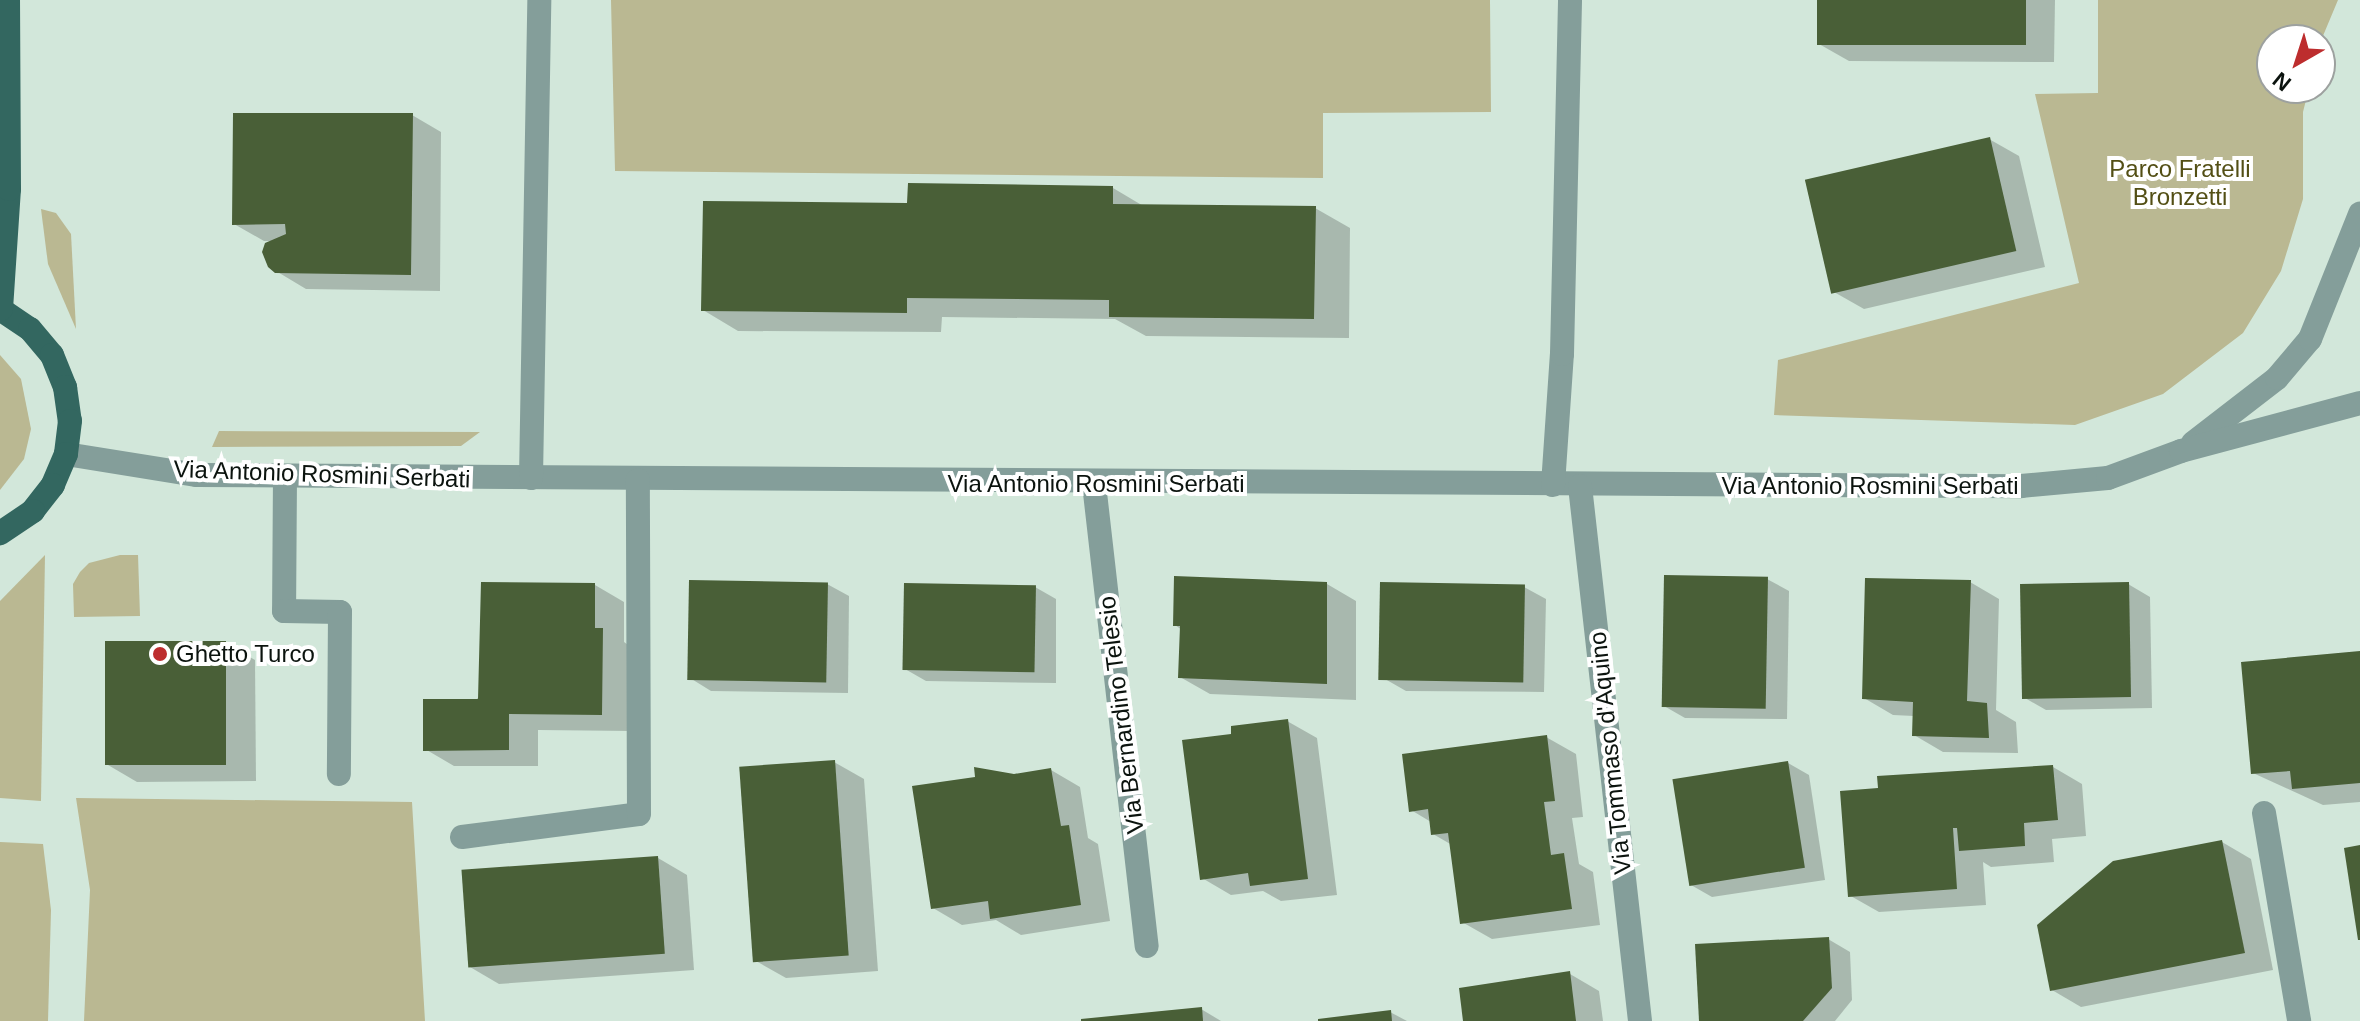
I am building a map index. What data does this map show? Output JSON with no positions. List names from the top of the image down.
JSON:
{
  "streets": {
    "street": ["Via Antonio Rosmini Serbati", "Via Bernardino Telesio", "Via Tommaso d'Aquino"]
  },
  "crossings": [
    ["Via Antonio Rosmini Serbati", "Via Bernardino Telesio"],
    ["Via Antonio Rosmini Serbati", "Via Tommaso d'Aquino"]
  ],
  "parks": ["Parco Fratelli Bronzetti"],
  "places": ["Ghetto Turco"],
  "north": "bottom left"
}
